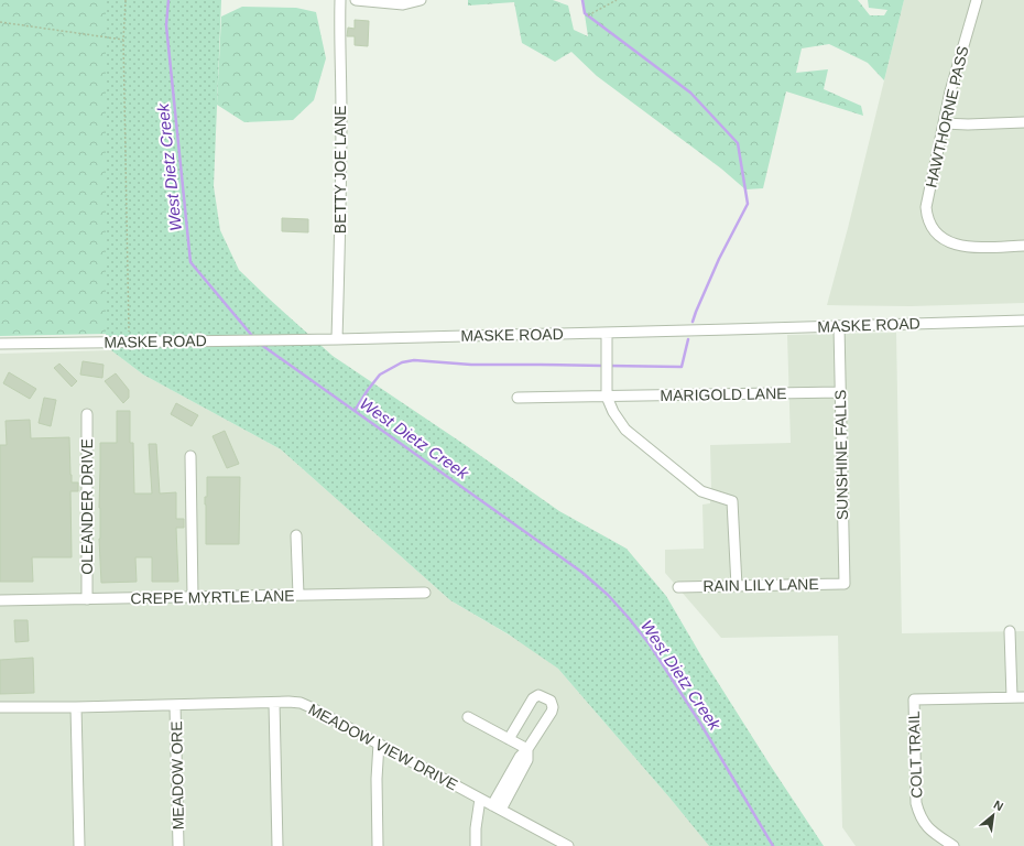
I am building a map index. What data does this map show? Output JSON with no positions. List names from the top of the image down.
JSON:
{
  "streets": {
    "street": [
      "HAWTHORNE PASS",
      "BETTY JOE LANE",
      "MASKE ROAD",
      "MARIGOLD LANE",
      "SUNSHINE FALLS",
      "OLEANDER DRIVE",
      "RAIN LILY LANE",
      "CREPE MYRTLE LANE",
      "MEADOW VIEW DRIVE",
      "COLT TRAIL",
      "MEADOW ORE"
    ]
  },
  "crossings": [
    ["BETTY JOE LANE", "MASKE ROAD"],
    ["MASKE ROAD", "SUNSHINE FALLS"],
    ["MARIGOLD LANE", "SUNSHINE FALLS"],
    ["SUNSHINE FALLS", "RAIN LILY LANE"],
    ["OLEANDER DRIVE", "CREPE MYRTLE LANE"],
    ["MEADOW VIEW DRIVE", "MEADOW ORE"]
  ],
  "water": ["West Dietz Creek"],
  "north": "top right"
}
